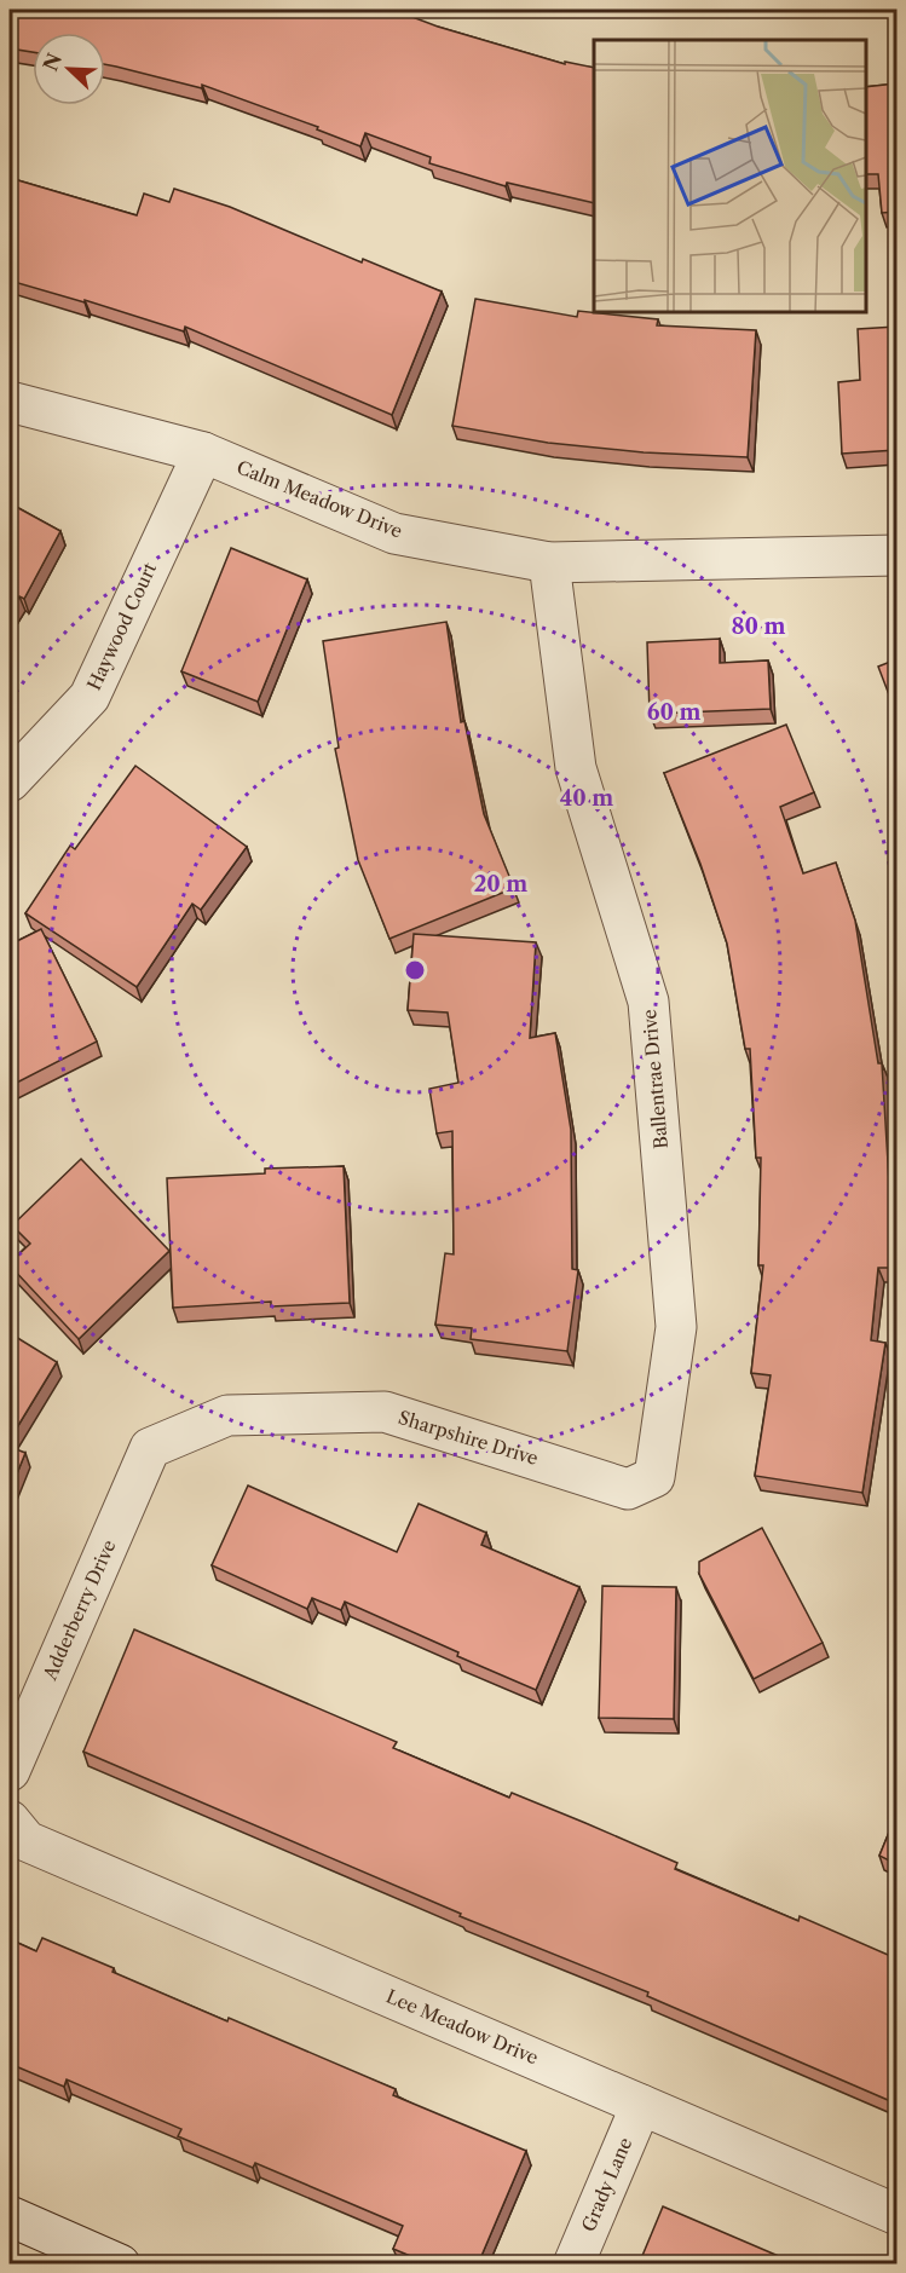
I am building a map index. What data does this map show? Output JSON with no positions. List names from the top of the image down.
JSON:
{
  "streets": {
    "street": [
      "Calm Meadow Drive",
      "Haywood Court",
      "Ballentrae Drive",
      "Sharpshire Drive",
      "Adderberry Drive",
      "Lee Meadow Drive",
      "Grady Lane"
    ]
  },
  "crossings": [
    ["Calm Meadow Drive", "Haywood Court"],
    ["Calm Meadow Drive", "Ballentrae Drive"],
    ["Ballentrae Drive", "Sharpshire Drive"],
    ["Sharpshire Drive", "Adderberry Drive"],
    ["Lee Meadow Drive", "Grady Lane"]
  ],
  "north": "top left",
  "rings": [
    "80 m",
    "60 m",
    "40 m",
    "20 m"
  ]
}
